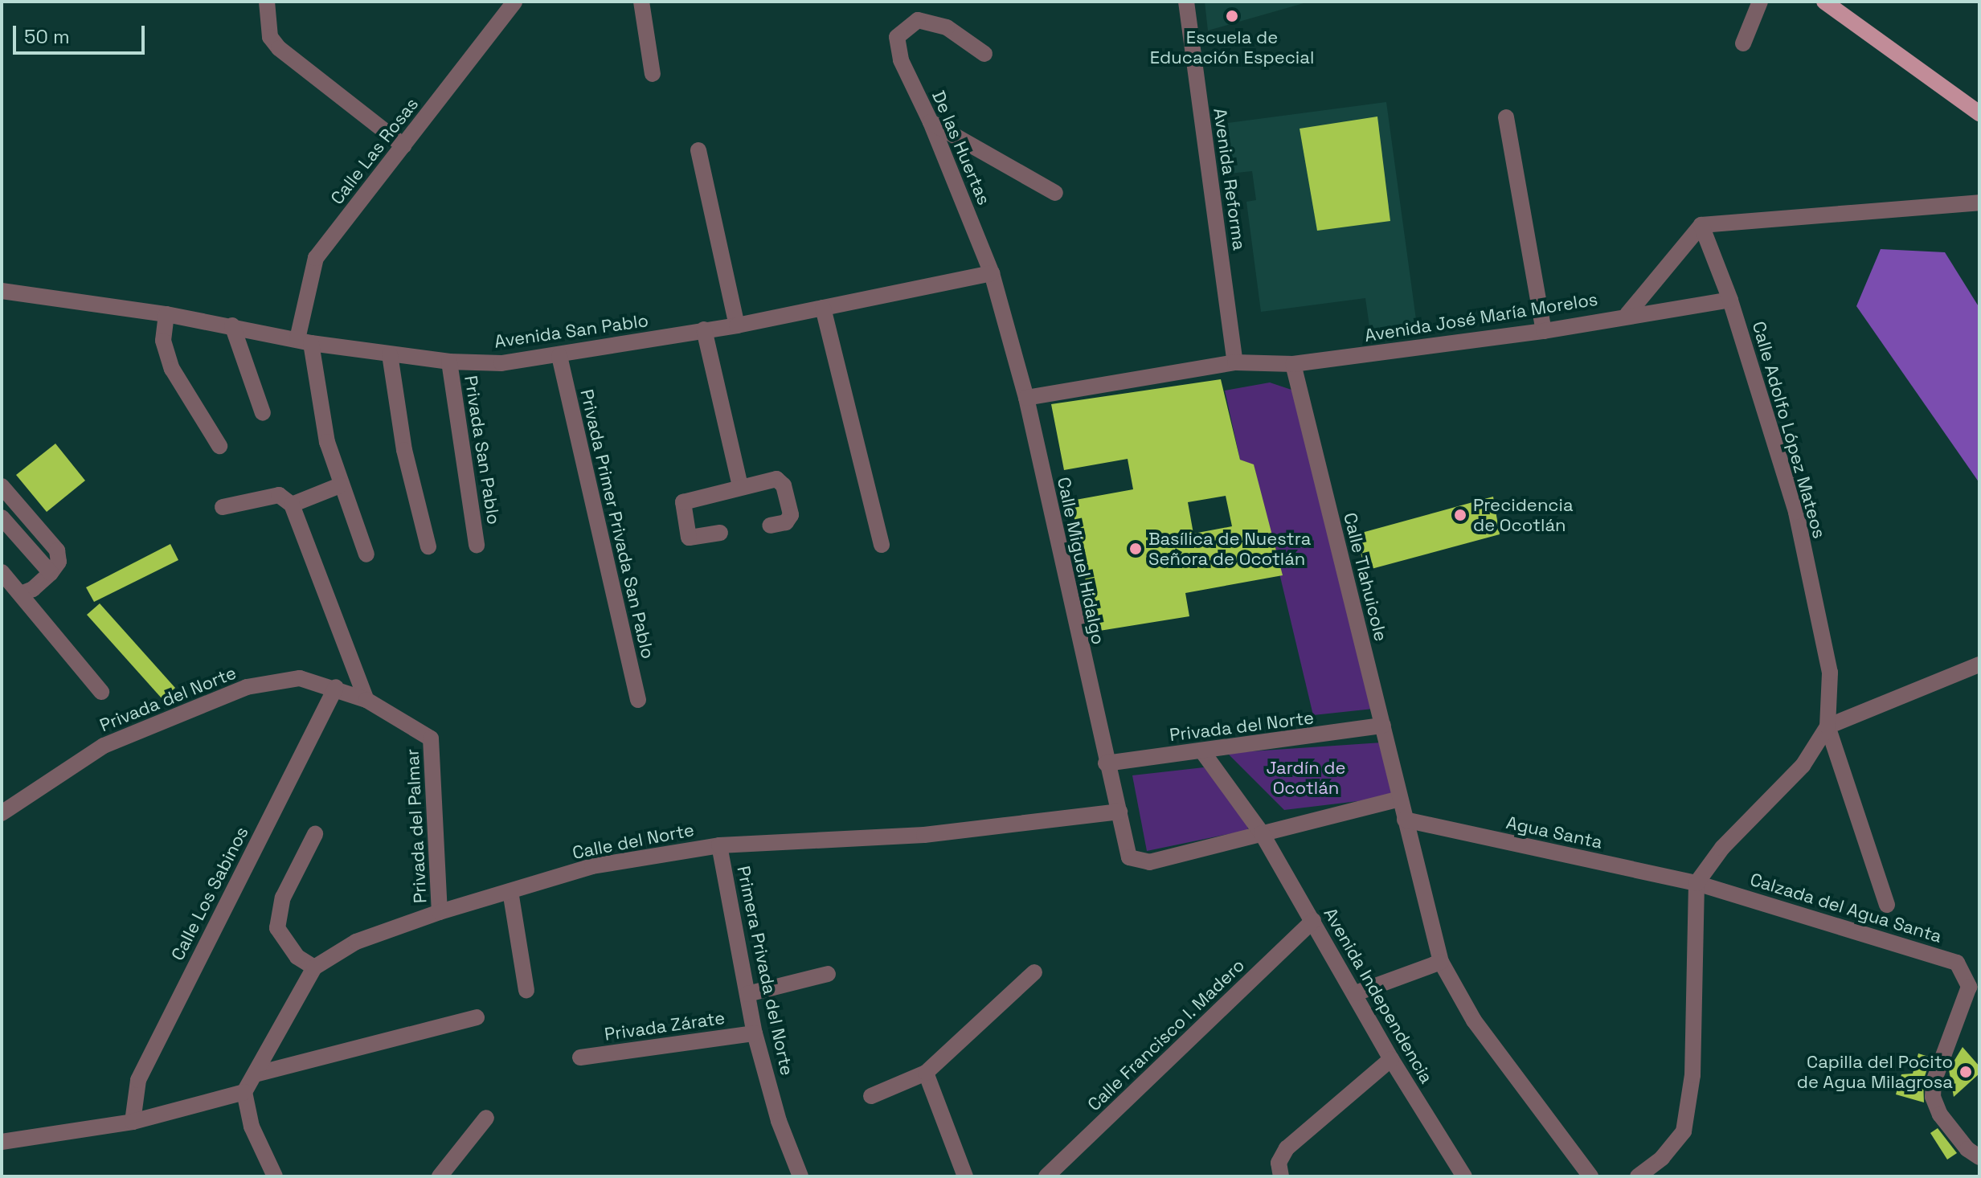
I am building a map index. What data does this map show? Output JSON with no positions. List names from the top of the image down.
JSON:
{
  "streets": {
    "street": [
      "De las Huertas",
      "Calle Las Rosas",
      "Avenida Reforma",
      "Avenida José María Morelos",
      "Avenida San Pablo",
      "Calle Adolfo López Mateos",
      "Privada San Pablo",
      "Privada Primer Privada San Pablo",
      "Calle Miguel Hidalgo",
      "Calle Tlahuicole",
      "Privada del Norte",
      "Privada del Palmar",
      "Agua Santa",
      "Calle del Norte",
      "Calle Los Sabinos",
      "Calzada del Agua Santa",
      "Primera Privada del Norte",
      "Avenida Independencia",
      "Privada Zárate",
      "Calle Francisco I. Madero"
    ]
  },
  "crossings": [
    ["De las Huertas", "Avenida San Pablo"],
    ["De las Huertas", "Calle Miguel Hidalgo"],
    ["Calle Las Rosas", "Avenida San Pablo"],
    ["Avenida Reforma", "Avenida José María Morelos"],
    ["Avenida José María Morelos", "Calle Adolfo López Mateos"],
    ["Avenida José María Morelos", "Calle Miguel Hidalgo"],
    ["Avenida José María Morelos", "Calle Tlahuicole"],
    ["Avenida San Pablo", "Privada San Pablo"],
    ["Avenida San Pablo", "Privada Primer Privada San Pablo"],
    ["Avenida San Pablo", "Calle Miguel Hidalgo"],
    ["Calle Adolfo López Mateos", "Agua Santa"],
    ["Calle Adolfo López Mateos", "Calzada del Agua Santa"],
    ["Calle Miguel Hidalgo", "Privada del Norte"],
    ["Calle Miguel Hidalgo", "Calle del Norte"],
    ["Calle Miguel Hidalgo", "Avenida Independencia"],
    ["Calle Tlahuicole", "Privada del Norte"],
    ["Calle Tlahuicole", "Agua Santa"],
    ["Privada del Norte", "Privada del Palmar"],
    ["Privada del Norte", "Calle Los Sabinos"],
    ["Privada del Norte", "Avenida Independencia"],
    ["Privada del Palmar", "Calle del Norte"],
    ["Agua Santa", "Calzada del Agua Santa"],
    ["Calle del Norte", "Primera Privada del Norte"],
    ["Primera Privada del Norte", "Privada Zárate"],
    ["Avenida Independencia", "Calle Francisco I. Madero"]
  ],
  "parks": ["Jardín de Ocotlán"],
  "places": [
    "Escuela de Educación Especial",
    "Precidencia de Ocotlán",
    "Basílica de Nuestra Señora de Ocotlán",
    "Capilla del Pocito de Agua Milagrosa"
  ],
  "scale_bar": "50 m"
}
